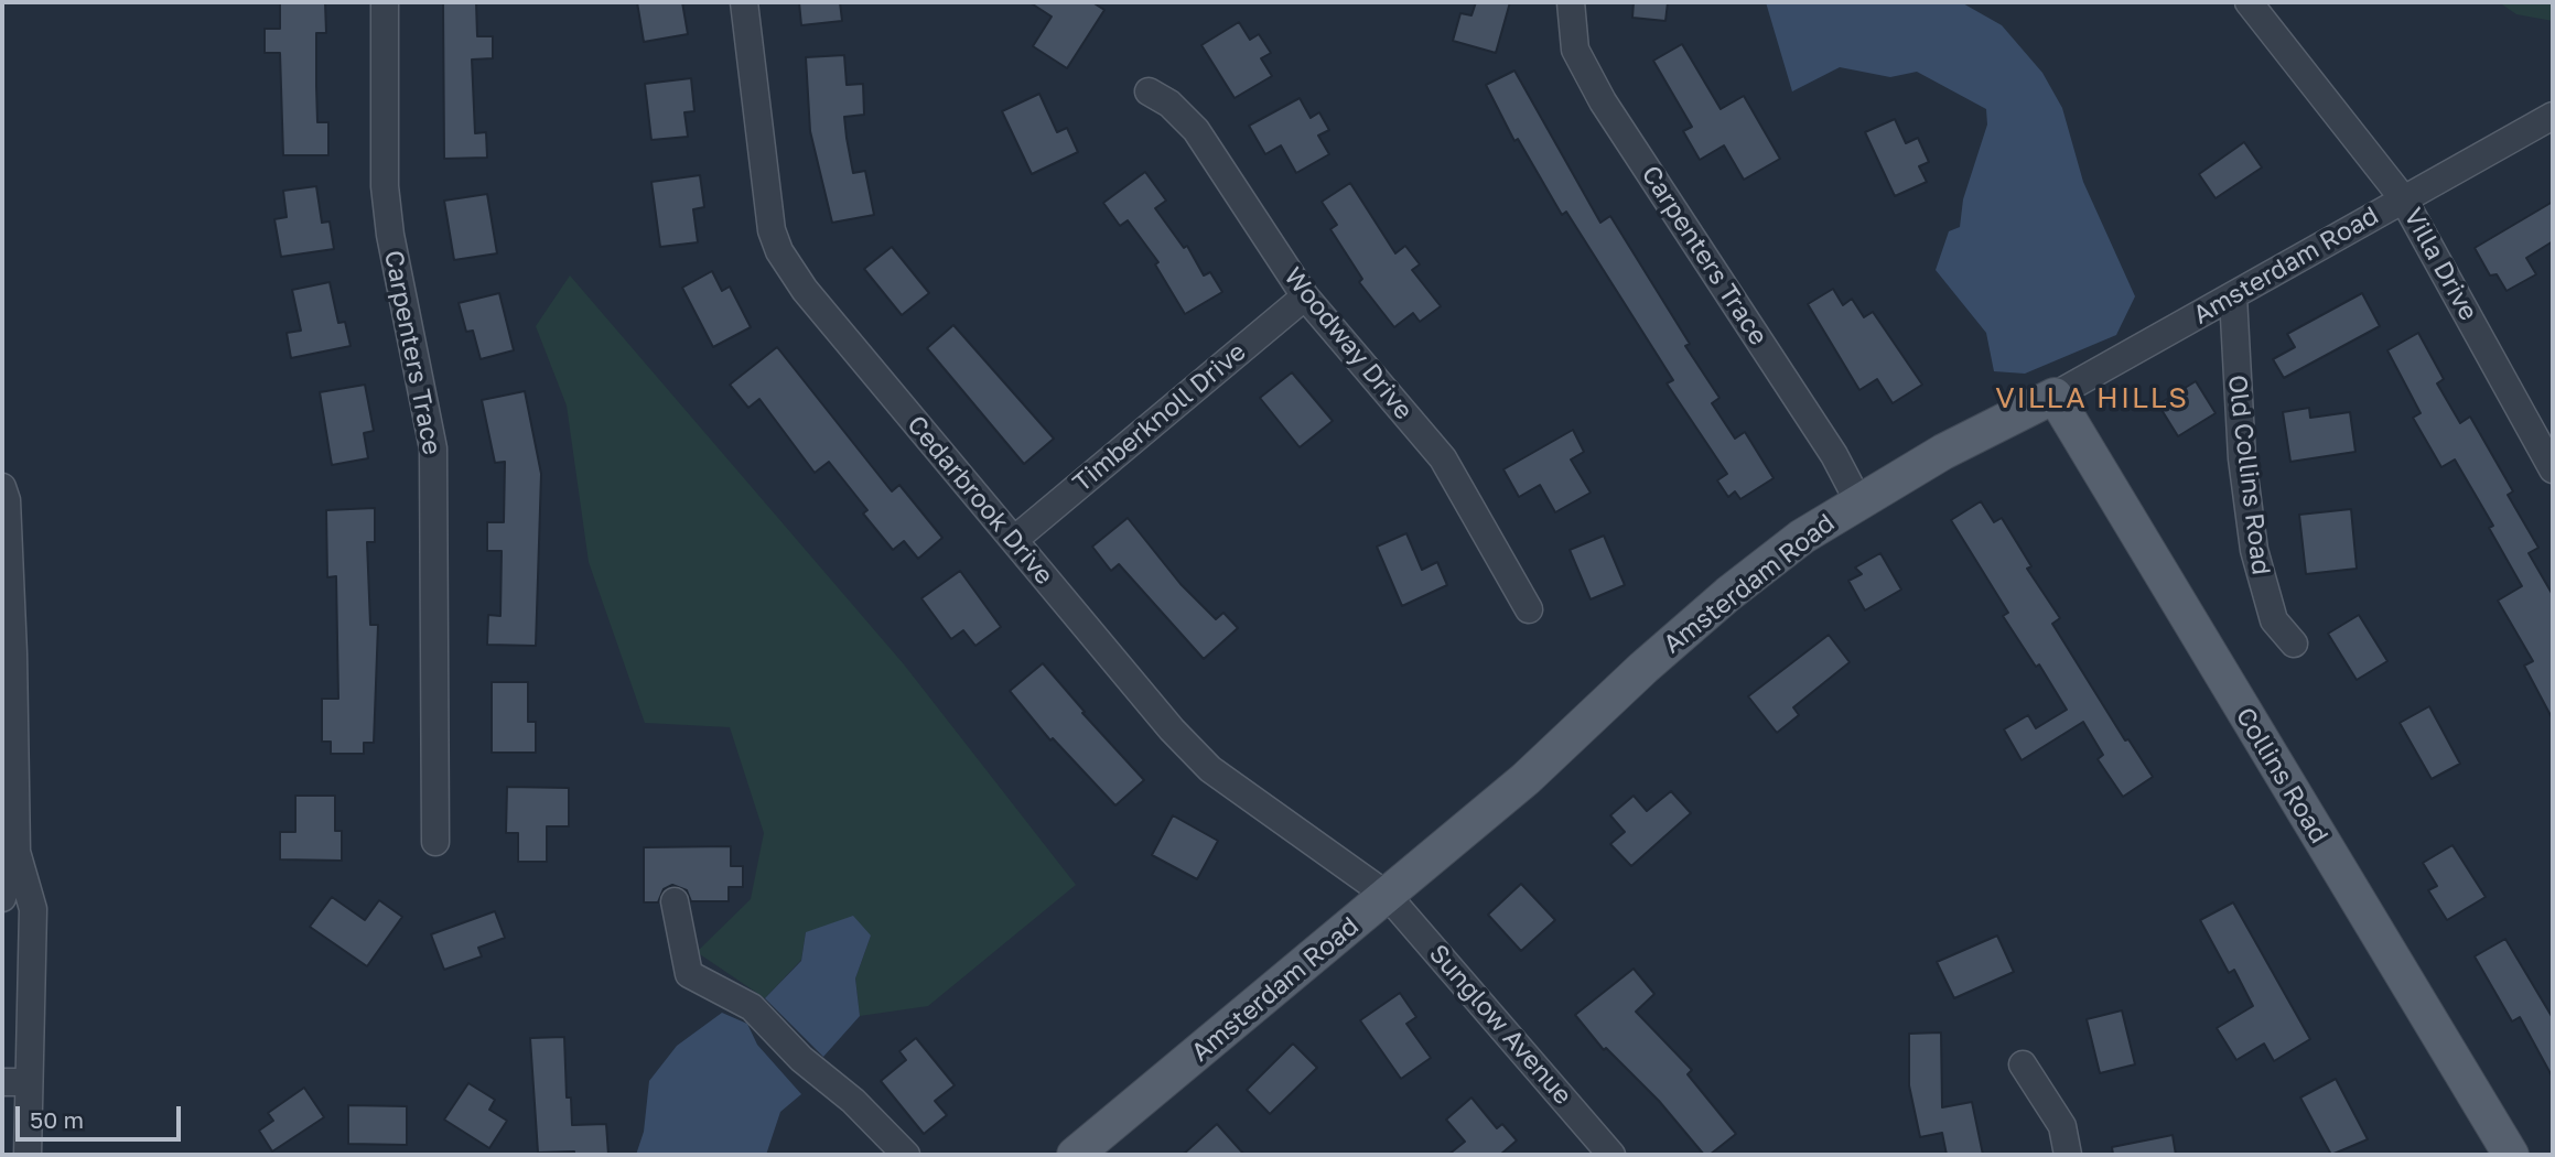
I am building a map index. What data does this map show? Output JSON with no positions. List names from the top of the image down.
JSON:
{
  "streets": {
    "main road": ["Amsterdam Road", "Collins Road"],
    "street": [
      "Carpenters Trace",
      "Villa Drive",
      "Woodway Drive",
      "Timberknoll Drive",
      "Old Collins Road",
      "Cedarbrook Drive",
      "Sunglow Avenue"
    ]
  },
  "crossings": [
    ["Carpenters Trace", "Amsterdam Road"],
    ["Villa Drive", "Amsterdam Road"],
    ["Amsterdam Road", "Old Collins Road"],
    ["Amsterdam Road", "Cedarbrook Drive"],
    ["Amsterdam Road", "Collins Road"],
    ["Amsterdam Road", "Sunglow Avenue"],
    ["Woodway Drive", "Timberknoll Drive"],
    ["Timberknoll Drive", "Cedarbrook Drive"],
    ["Cedarbrook Drive", "Sunglow Avenue"]
  ],
  "districts": ["VILLA HILLS"],
  "scale_bar": "50 m"
}
